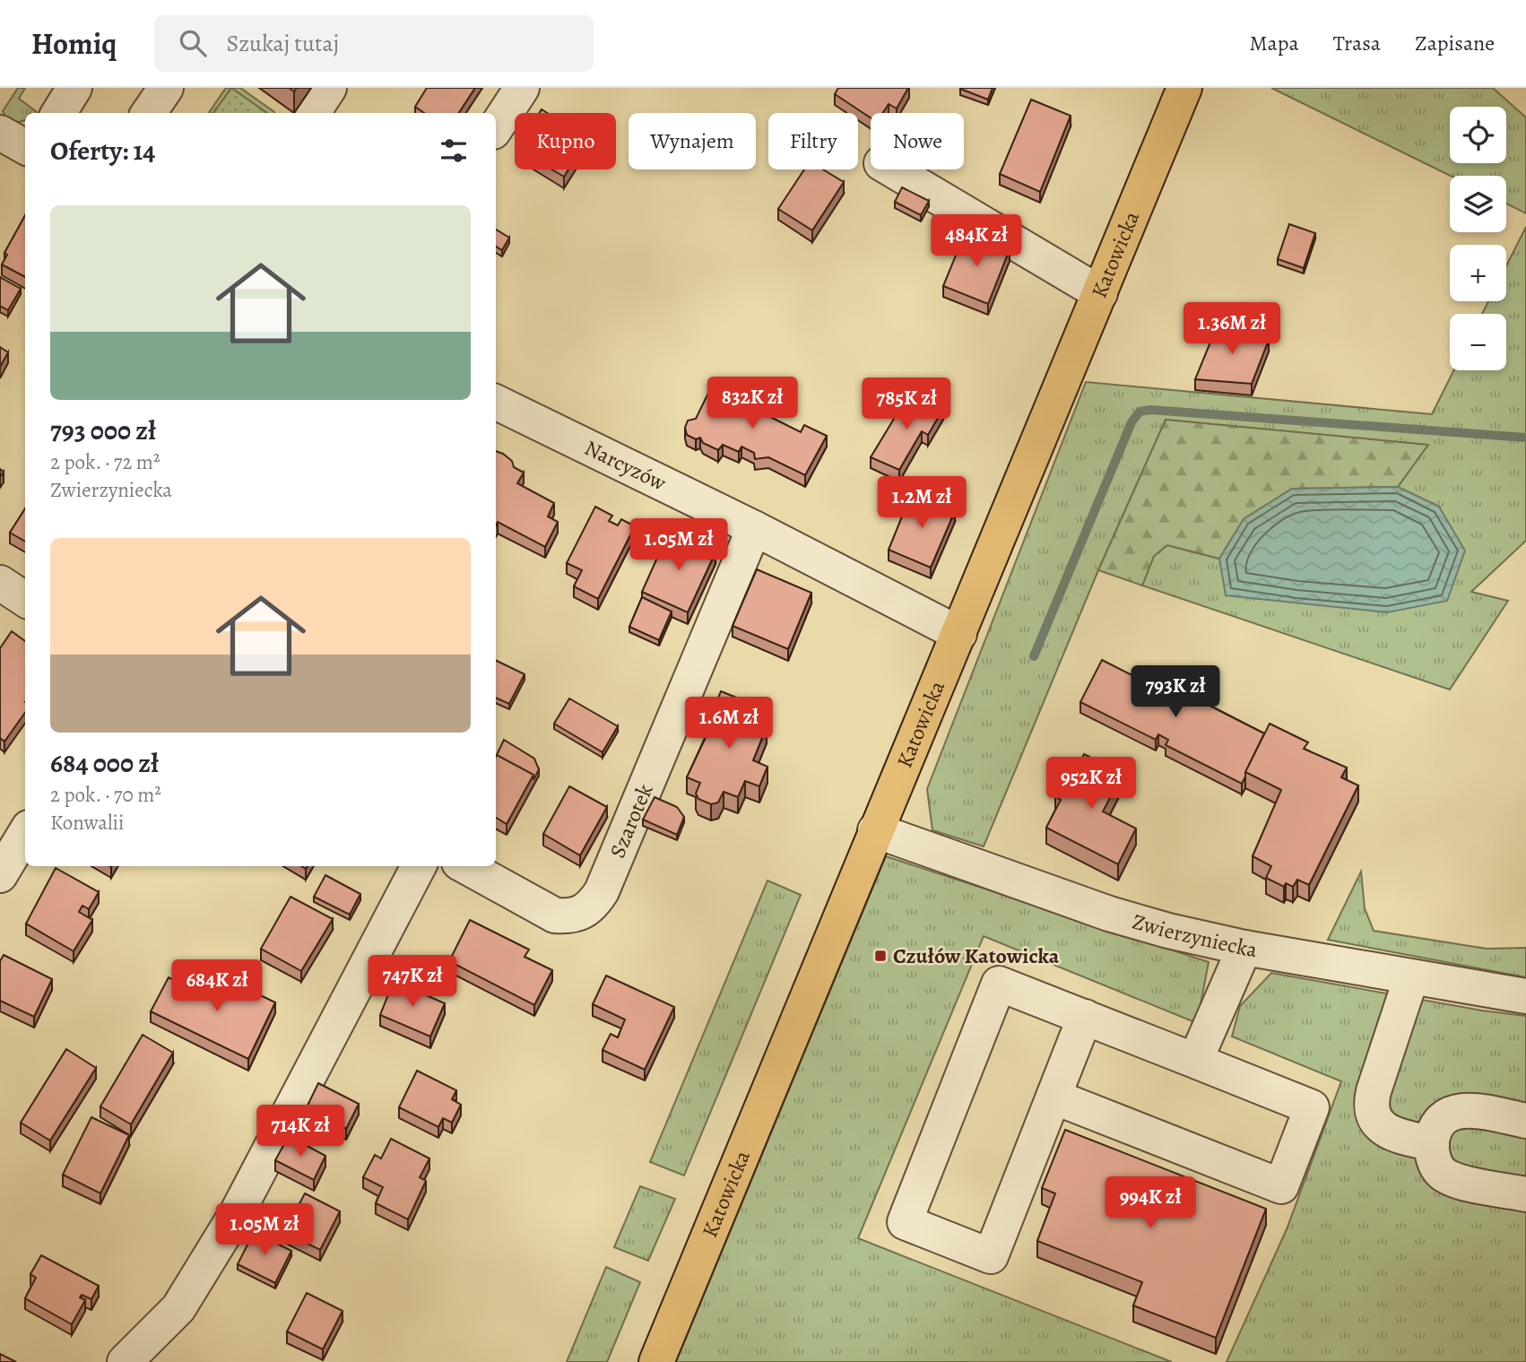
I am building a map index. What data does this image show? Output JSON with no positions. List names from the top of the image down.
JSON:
{
  "streets": {
    "main road": ["Katowicka"],
    "street": ["Narcyzów", "Szarotek", "Zwierzyniecka"]
  },
  "crossings": [
    ["Katowicka", "Narcyzów"],
    ["Katowicka", "Zwierzyniecka"],
    ["Narcyzów", "Szarotek"]
  ],
  "places": {
    "transit": ["Czułów Katowicka"]
  },
  "page": {
    "header": "Homiq",
    "search": "Szukaj tutaj",
    "nav": ["Mapa", "Trasa", "Zapisane"],
    "map_buttons": ["+", "−"],
    "chip": [
      "Kupno",
      "Wynajem",
      "Filtry",
      "Nowe"
    ],
    "heading": "Oferty: 14",
    "list": [
      {
        "name": "793 000 zł",
        "note": "2 pok. · 72 m² · Zwierzyniecka"
      },
      {
        "name": "684 000 zł",
        "note": "2 pok. · 70 m² · Konwalii"
      }
    ],
    "price": [
      "484K zł",
      "1.36M zł",
      "832K zł",
      "785K zł",
      "1.2M zł",
      "1.05M zł",
      "793K zł",
      "1.6M zł",
      "952K zł",
      "747K zł",
      "684K zł",
      "714K zł",
      "994K zł",
      "1.05M zł"
    ]
  }
}
